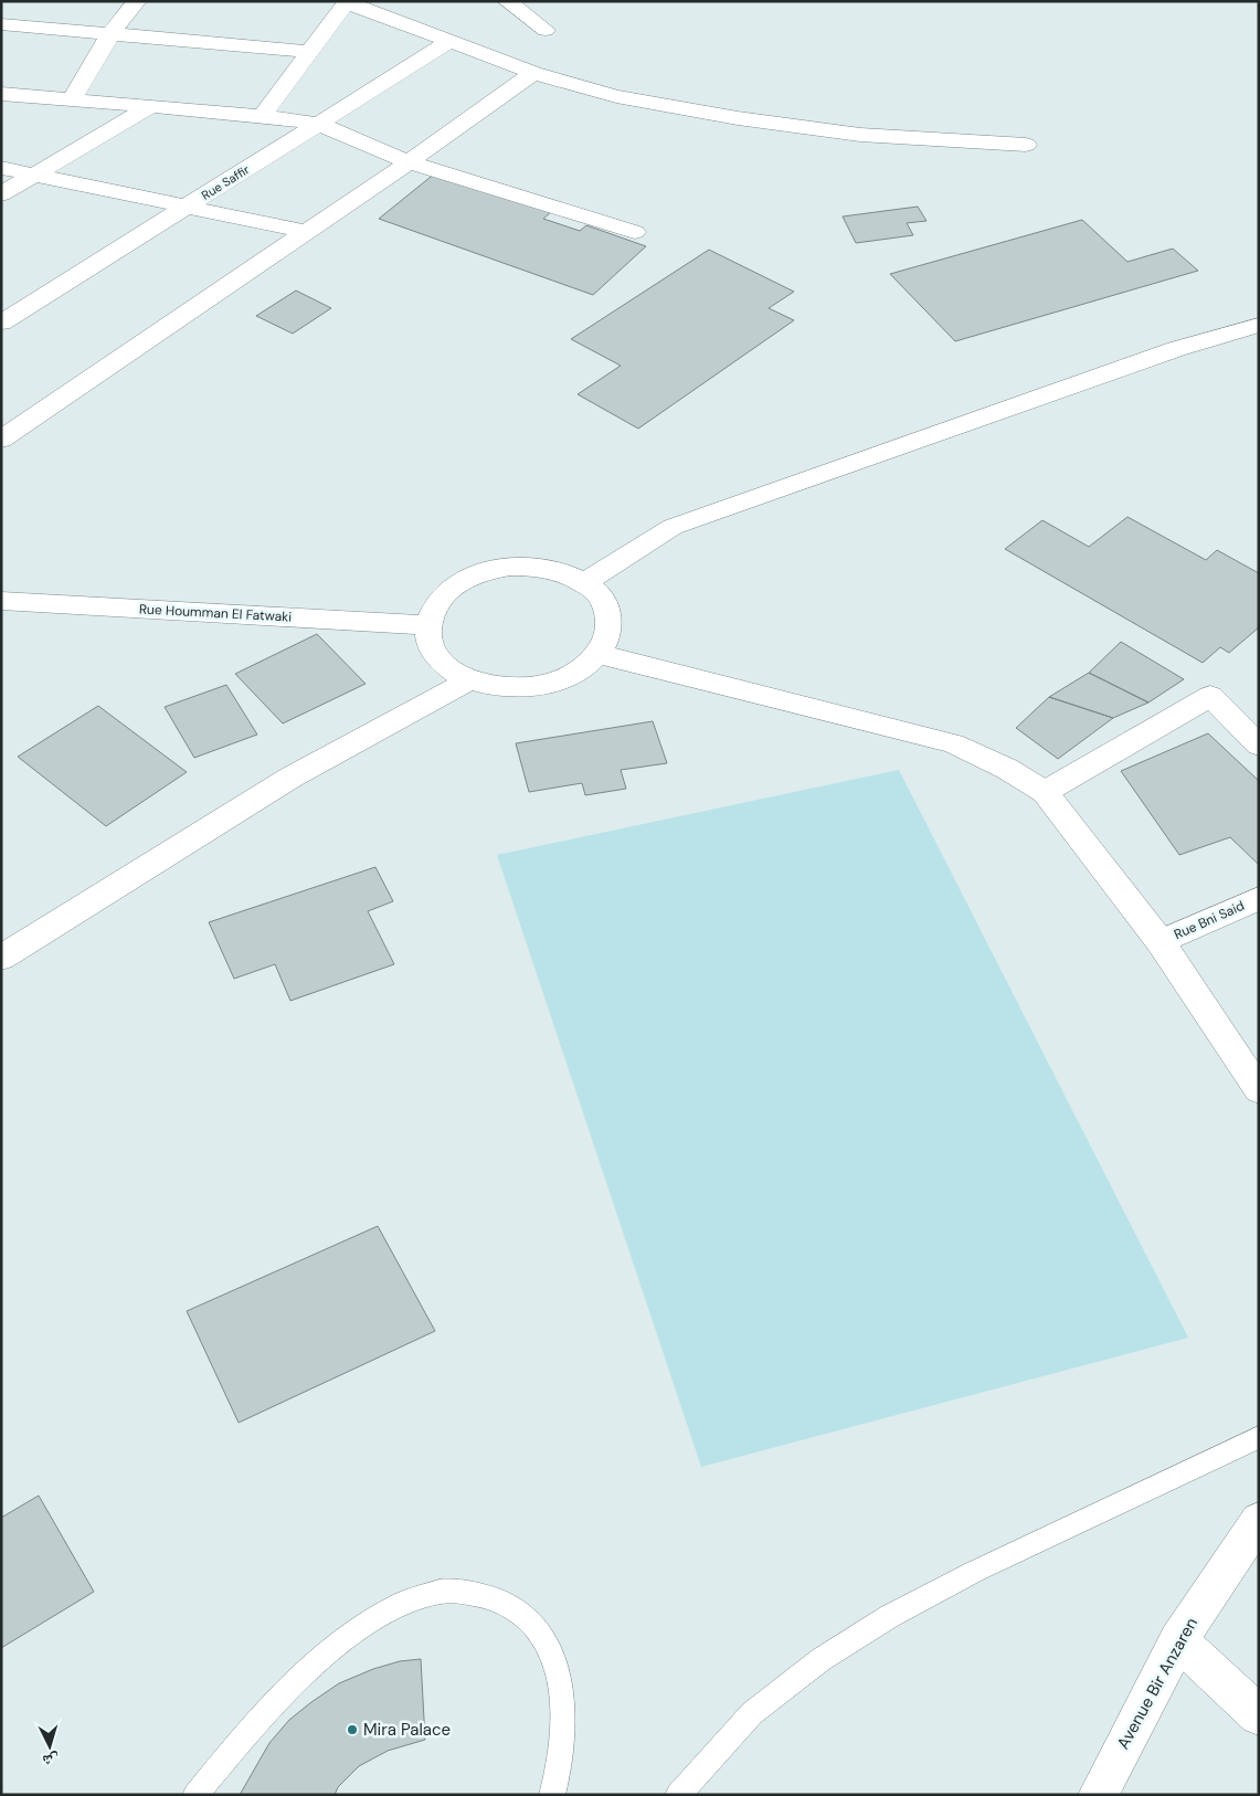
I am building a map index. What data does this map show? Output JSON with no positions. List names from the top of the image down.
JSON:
{
  "streets": {
    "street": [
      "Rue Saffir",
      "Rue Houmman El Fatwaki",
      "Rue Bni Said",
      "Avenue Bir Anzaren"
    ]
  },
  "places": ["Mira Palace"],
  "north": "bottom"
}
